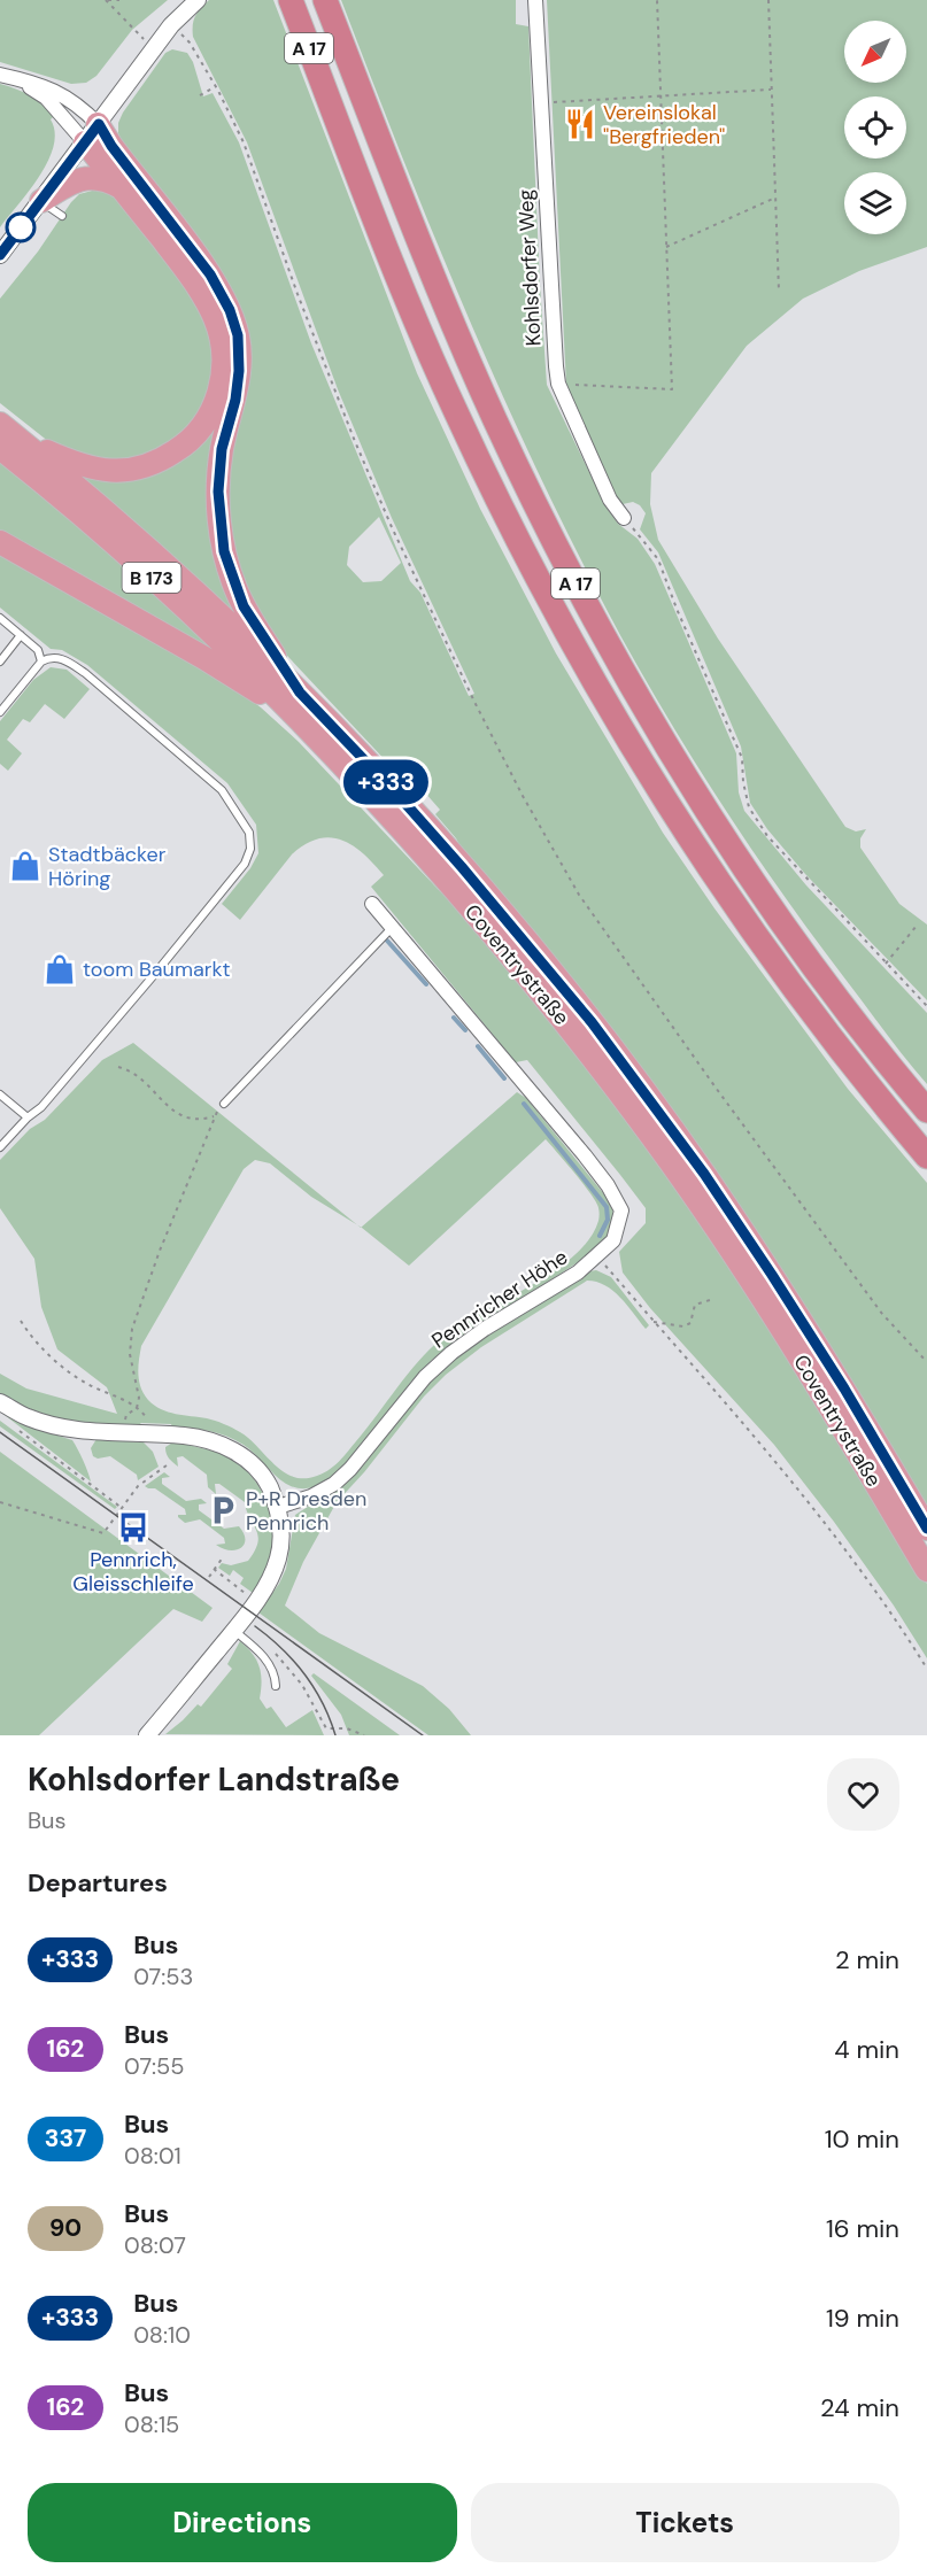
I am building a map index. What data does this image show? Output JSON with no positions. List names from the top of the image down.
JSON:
{
  "streets": {
    "highway": ["A 17", "B 173", "Coventrystraße"],
    "street": ["Kohlsdorfer Weg", "Pennricher Höhe"]
  },
  "crossings": [
    ["B 173", "Coventrystraße"]
  ],
  "places": {
    "restaurant": ["Vereinslokal \"Bergfrieden\""],
    "shop": ["Stadtbäcker Höring", "toom Baumarkt"],
    "parking": ["P+R Dresden Pennrich"],
    "bus stop": ["Pennrich, Gleisschleife"]
  },
  "lines": ["bus line +333"],
  "north": "bottom left",
  "page": {
    "on_map": "+333",
    "heading": [
      ["Kohlsdorfer Landstraße", "Bus"],
      "Departures"
    ],
    "list": [
      {
        "mark": "+333",
        "name": "Bus",
        "note": "07:53",
        "value": "2 min"
      },
      {
        "mark": "162",
        "name": "Bus",
        "note": "07:55",
        "value": "4 min"
      },
      {
        "mark": "337",
        "name": "Bus",
        "note": "08:01",
        "value": "10 min"
      },
      {
        "mark": "90",
        "name": "Bus",
        "note": "08:07",
        "value": "16 min"
      },
      {
        "mark": "+333",
        "name": "Bus",
        "note": "08:10",
        "value": "19 min"
      },
      {
        "mark": "162",
        "name": "Bus",
        "note": "08:15",
        "value": "24 min"
      }
    ],
    "buttons": ["Directions", "Tickets"]
  }
}
